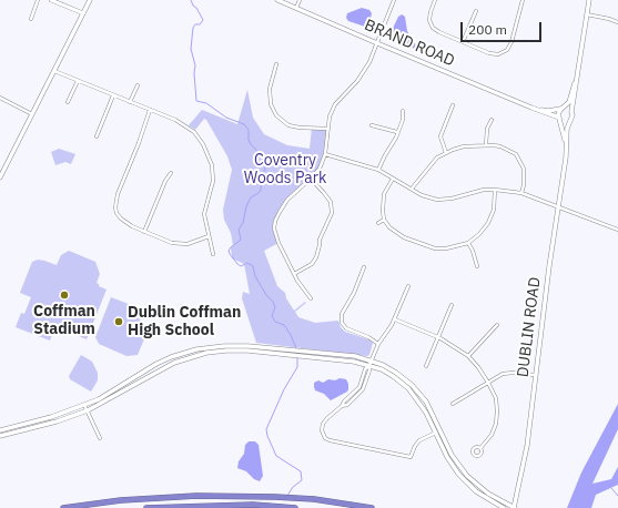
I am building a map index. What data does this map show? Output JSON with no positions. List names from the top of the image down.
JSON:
{
  "streets": {
    "main road": ["BRAND ROAD", "DUBLIN ROAD"]
  },
  "crossings": [
    ["BRAND ROAD", "DUBLIN ROAD"]
  ],
  "parks": ["Coventry Woods Park"],
  "places": ["Coffman Stadium", "Dublin Coffman High School"],
  "scale_bar": "200 m"
}
